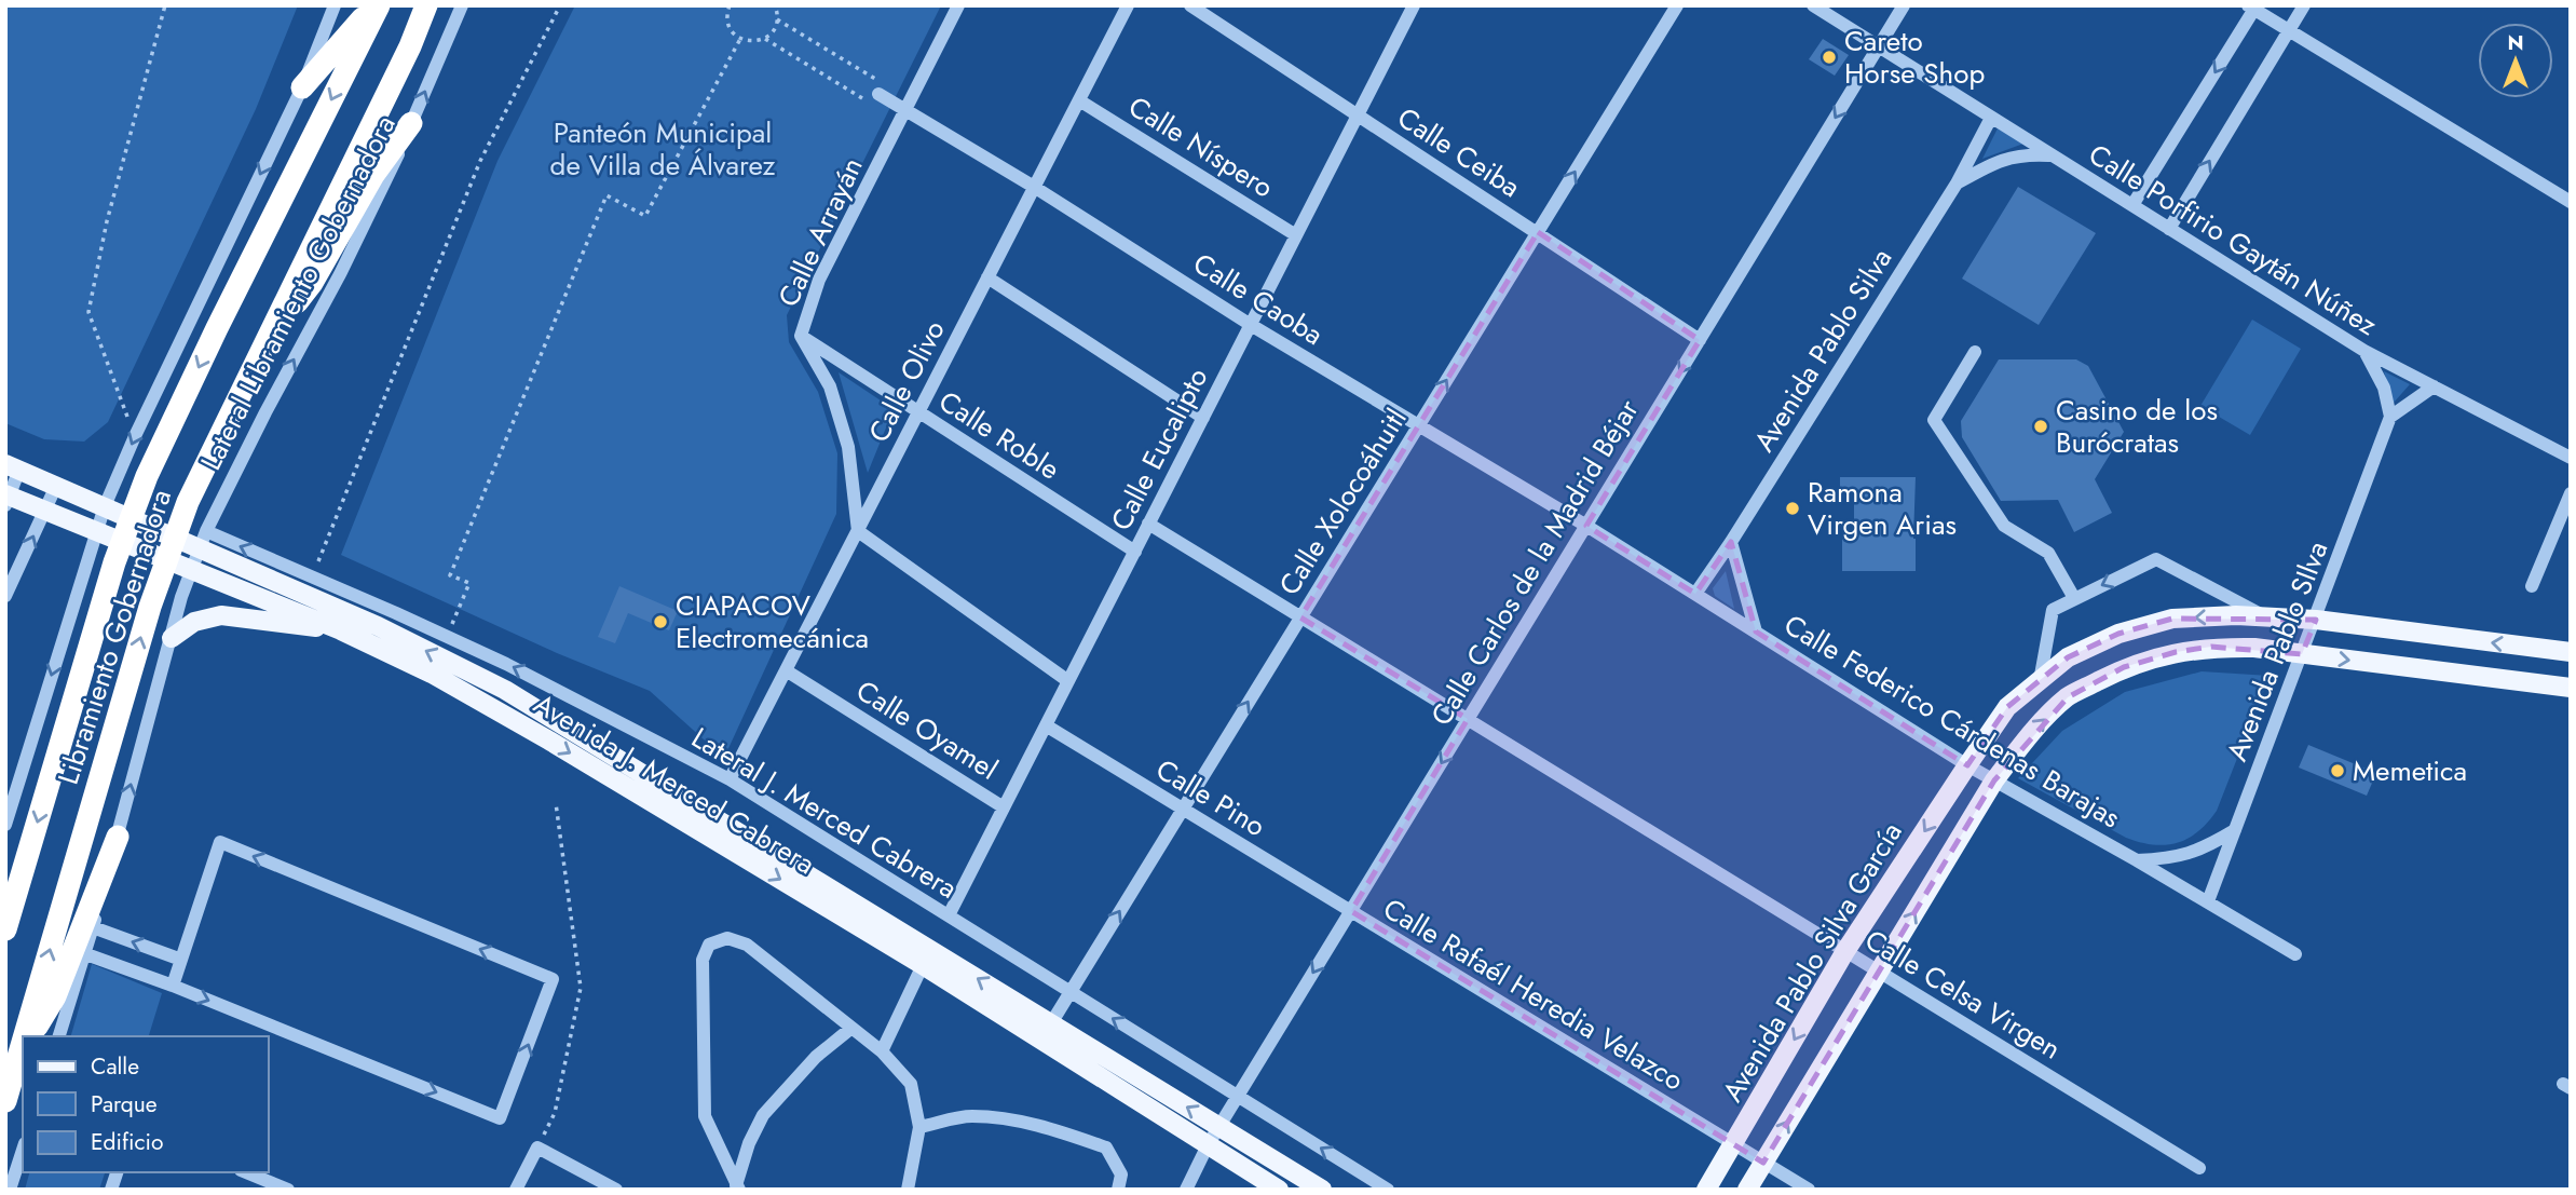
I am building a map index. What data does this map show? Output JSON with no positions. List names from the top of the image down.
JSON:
{
  "streets": {
    "highway": ["Libramiento Gobernadora"],
    "main road": ["Avenida J. Merced Cabrera", "Avenida Pablo Silva García"],
    "street": [
      "Calle Níspero",
      "Calle Ceiba",
      "Calle Arrayán",
      "Calle Porfirio Gaytán Núñez",
      "Lateral Libramiento Gobernadora",
      "Calle Caoba",
      "Avenida Pablo Silva",
      "Calle Olivo",
      "Calle Roble",
      "Calle Eucalipto",
      "Calle Xolocoáhuitl",
      "Calle Carlos de la Madrid Béjar",
      "Avenida Pablo SIlva",
      "Calle Federico Cárdenas Barajas",
      "Calle Oyamel",
      "Calle Pino",
      "Lateral J. Merced Cabrera",
      "Calle Rafaél Heredia Velazco",
      "Calle Celsa Virgen"
    ]
  },
  "crossings": [
    ["Calle Níspero", "Calle Olivo"],
    ["Calle Níspero", "Calle Eucalipto"],
    ["Calle Ceiba", "Calle Eucalipto"],
    ["Calle Ceiba", "Calle Xolocoáhuitl"],
    ["Calle Ceiba", "Calle Carlos de la Madrid Béjar"],
    ["Calle Arrayán", "Calle Caoba"],
    ["Calle Arrayán", "Calle Olivo"],
    ["Calle Arrayán", "Calle Roble"],
    ["Calle Porfirio Gaytán Núñez", "Avenida Pablo Silva"],
    ["Calle Porfirio Gaytán Núñez", "Calle Carlos de la Madrid Béjar"],
    ["Lateral Libramiento Gobernadora", "Avenida J. Merced Cabrera"],
    ["Lateral Libramiento Gobernadora", "Lateral J. Merced Cabrera"],
    ["Calle Caoba", "Calle Olivo"],
    ["Calle Caoba", "Calle Eucalipto"],
    ["Calle Caoba", "Calle Xolocoáhuitl"],
    ["Calle Caoba", "Calle Carlos de la Madrid Béjar"],
    ["Calle Caoba", "Calle Federico Cárdenas Barajas"],
    ["Avenida Pablo Silva", "Calle Federico Cárdenas Barajas"],
    ["Calle Olivo", "Calle Roble"],
    ["Calle Olivo", "Calle Oyamel"],
    ["Calle Olivo", "Lateral J. Merced Cabrera"],
    ["Calle Roble", "Calle Eucalipto"],
    ["Calle Eucalipto", "Calle Oyamel"],
    ["Calle Eucalipto", "Calle Pino"],
    ["Calle Eucalipto", "Lateral J. Merced Cabrera"],
    ["Calle Xolocoáhuitl", "Avenida J. Merced Cabrera"],
    ["Calle Xolocoáhuitl", "Calle Pino"],
    ["Calle Xolocoáhuitl", "Lateral J. Merced Cabrera"],
    ["Calle Carlos de la Madrid Béjar", "Calle Federico Cárdenas Barajas"],
    ["Calle Carlos de la Madrid Béjar", "Avenida J. Merced Cabrera"],
    ["Calle Carlos de la Madrid Béjar", "Calle Pino"],
    ["Calle Carlos de la Madrid Béjar", "Lateral J. Merced Cabrera"],
    ["Calle Carlos de la Madrid Béjar", "Calle Rafaél Heredia Velazco"],
    ["Calle Carlos de la Madrid Béjar", "Calle Celsa Virgen"],
    ["Libramiento Gobernadora", "Avenida J. Merced Cabrera"],
    ["Avenida Pablo SIlva", "Calle Federico Cárdenas Barajas"],
    ["Avenida Pablo SIlva", "Avenida Pablo Silva García"],
    ["Calle Federico Cárdenas Barajas", "Avenida Pablo Silva García"],
    ["Avenida J. Merced Cabrera", "Lateral J. Merced Cabrera"],
    ["Calle Pino", "Calle Rafaél Heredia Velazco"],
    ["Avenida Pablo Silva García", "Calle Rafaél Heredia Velazco"],
    ["Avenida Pablo Silva García", "Calle Celsa Virgen"]
  ],
  "one_way": [
    "Calle Xolocoáhuitl",
    "Calle Carlos de la Madrid Béjar",
    "Lateral J. Merced Cabrera",
    "Avenida Pablo Silva García"
  ],
  "parks": ["Panteón Municipal de Villa de Álvarez"],
  "places": [
    "Careto Horse Shop",
    "Casino de los Burócratas",
    "Ramona Virgen Arias",
    "CIAPACOV Electromecánica",
    "Memetica"
  ],
  "legend": ["Calle", "Parque", "Edificio"],
  "north": "top"
}
